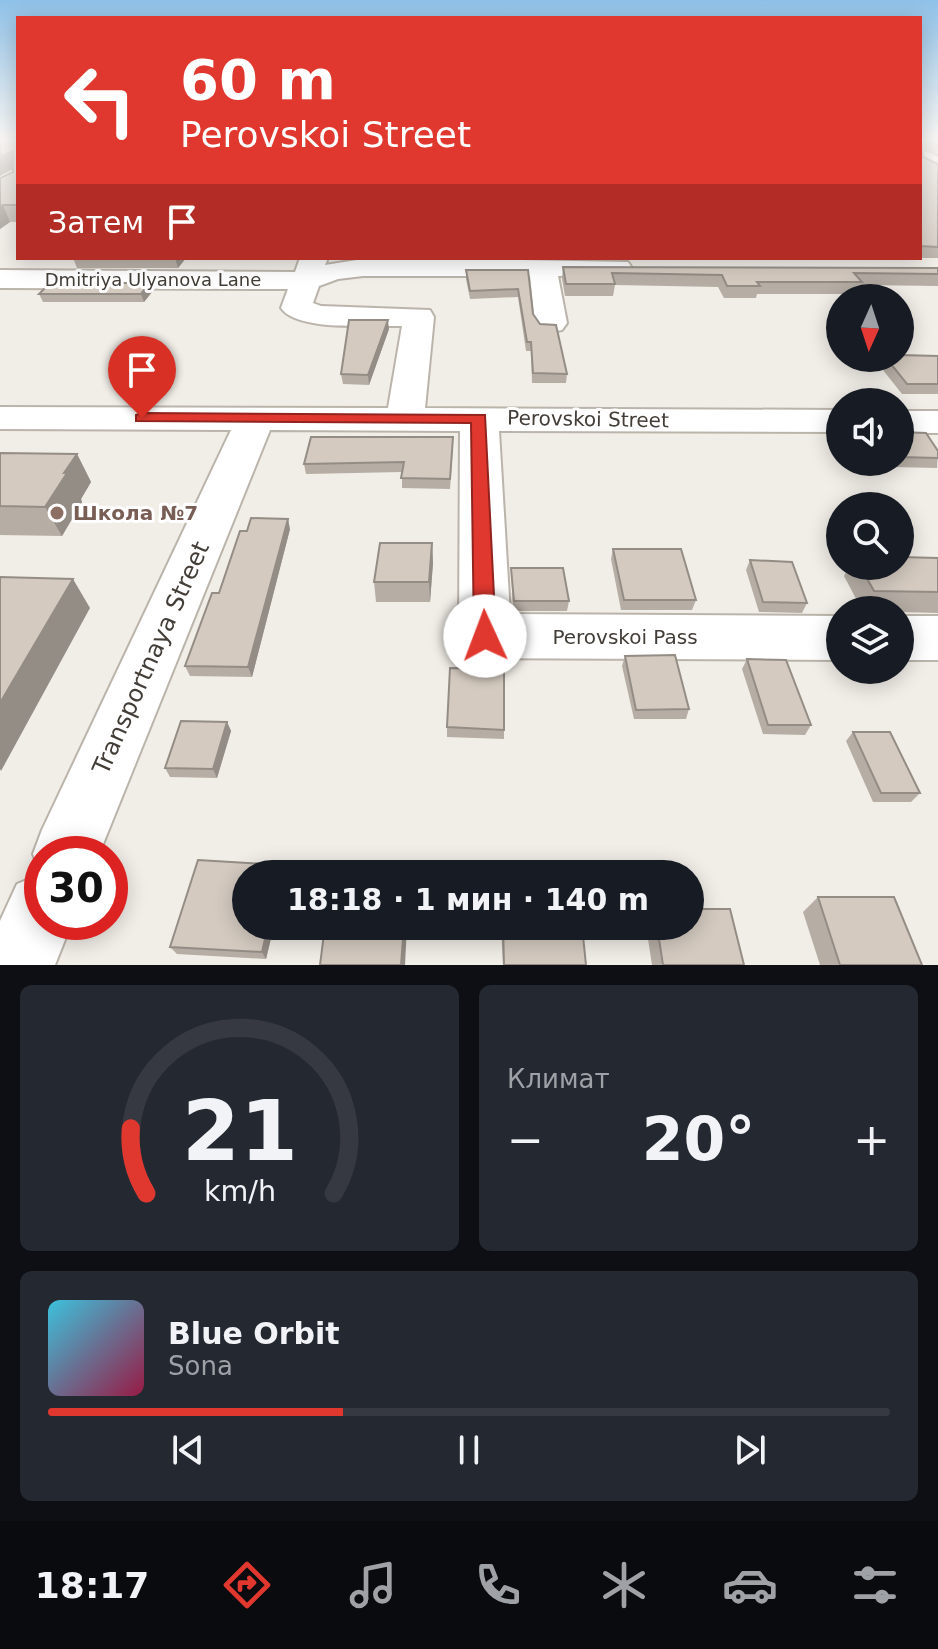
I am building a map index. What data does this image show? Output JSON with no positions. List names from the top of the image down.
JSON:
{
  "streets": {
    "street": [
      "Dmitriya Ulyanova Lane",
      "Perovskoi Street",
      "Perovskoi Pass",
      "Transportnaya Street"
    ]
  },
  "crossings": [
    ["Perovskoi Street", "Perovskoi Pass"],
    ["Perovskoi Street", "Transportnaya Street"]
  ],
  "places": ["Школа №7"],
  "north": "bottom",
  "page": {
    "turn": ["60 m", "Perovskoi Street"],
    "then": "Затем",
    "limit": "30",
    "trip": "18:18 · 1 мин · 140 m",
    "tile": "Климат",
    "heat": ["−", "20°", "+"],
    "song": ["Blue Orbit", "Sona"],
    "tabs": "18:17",
    "gauge": ["21", "km/h"]
  }
}
